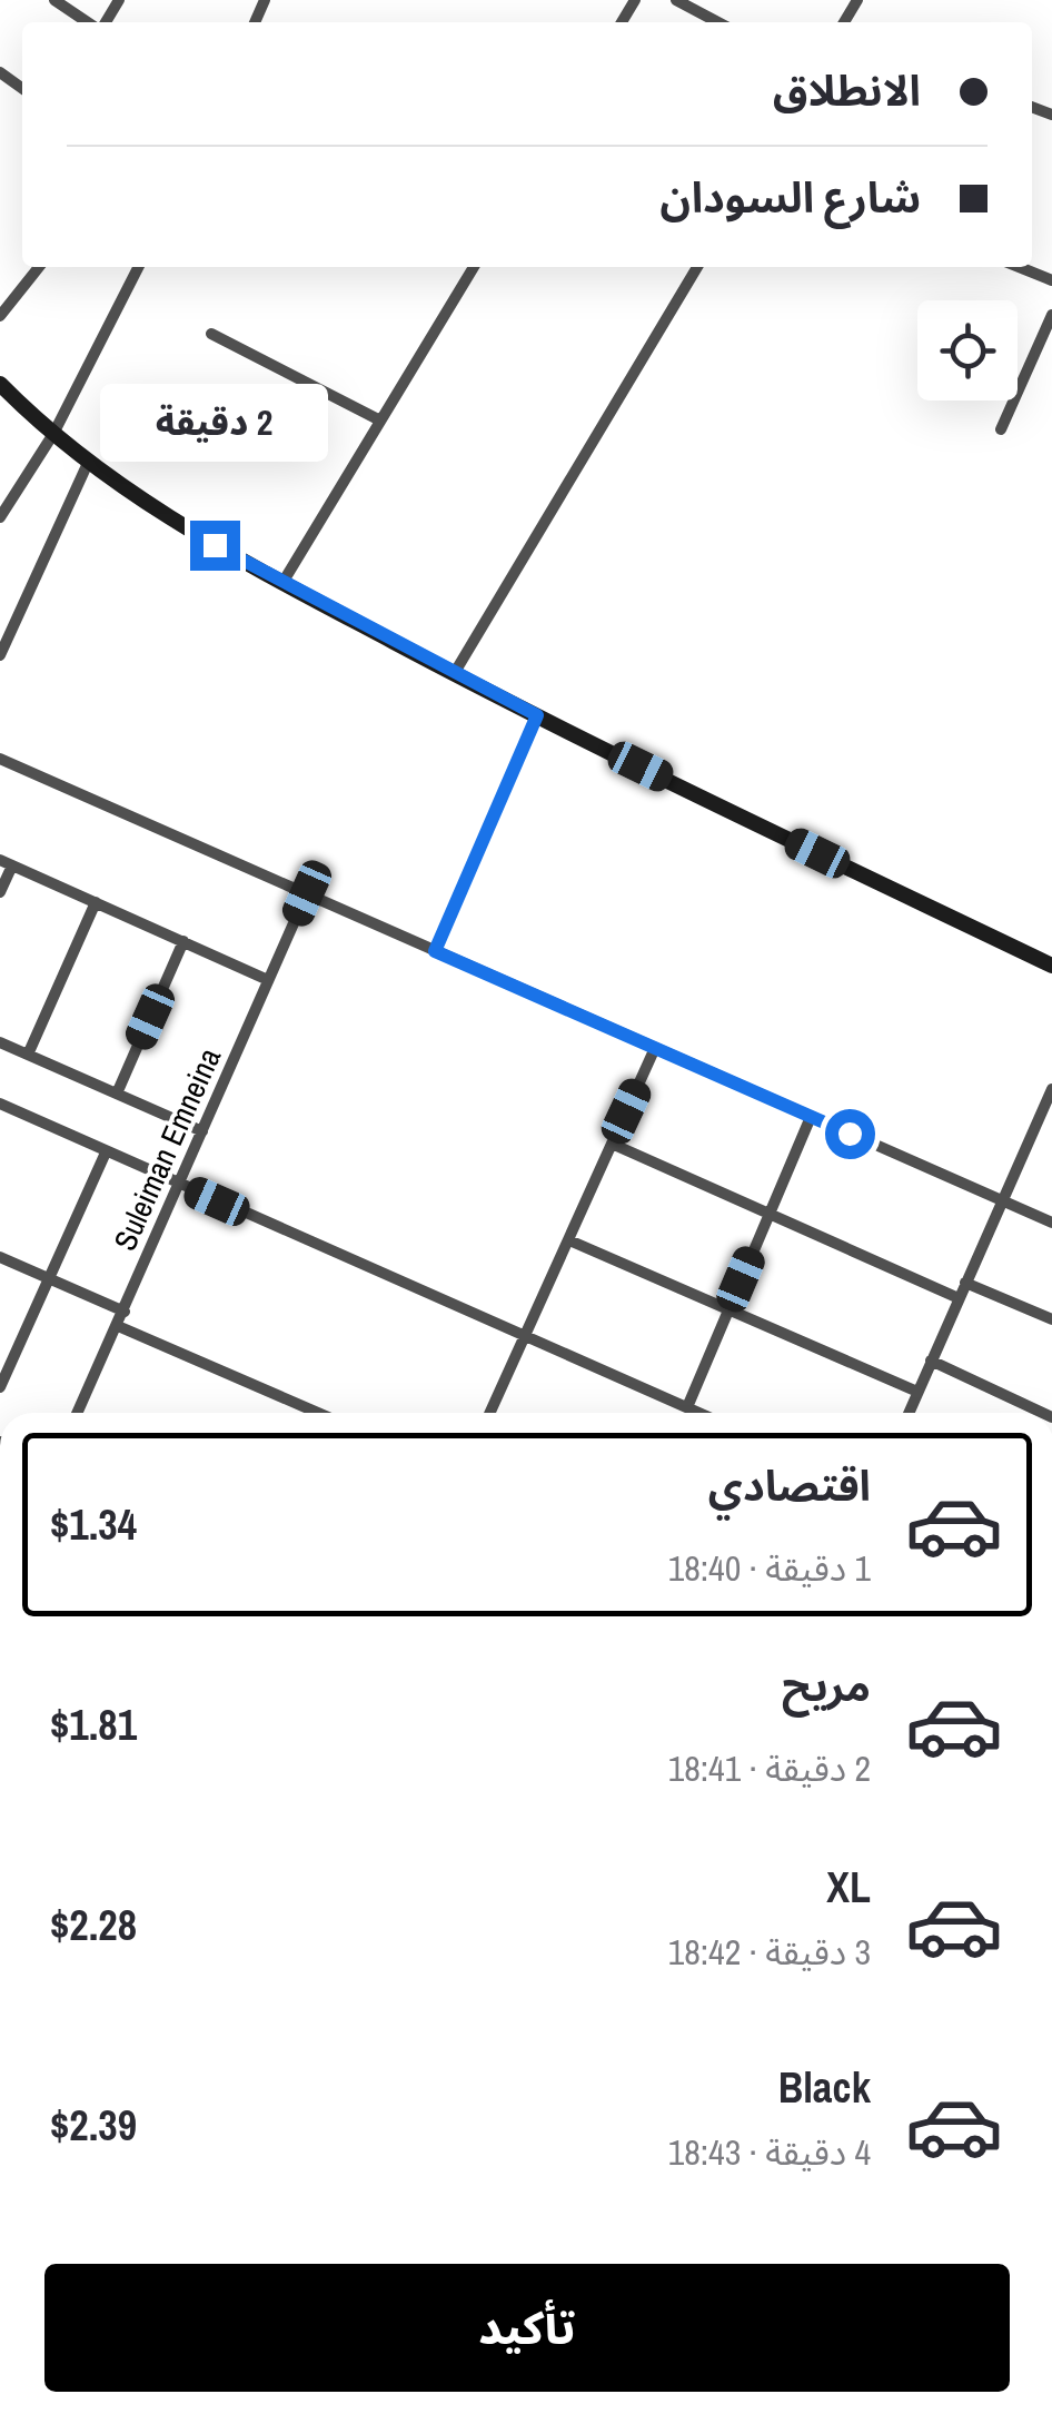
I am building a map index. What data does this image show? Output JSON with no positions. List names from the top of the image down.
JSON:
{
  "streets": {
    "street": ["Suleiman Emneina"]
  },
  "page": {
    "banner": ["الانطلاق", "شارع السودان"],
    "bubble": "2 دقيقة",
    "list": [
      {
        "name": "اقتصادي",
        "note": "1 دقيقة · 18:40",
        "value": "$1.34"
      },
      {
        "name": "مريح",
        "note": "2 دقيقة · 18:41",
        "value": "$1.81"
      },
      {
        "name": "XL",
        "note": "3 دقيقة · 18:42",
        "value": "$2.28"
      },
      {
        "name": "Black",
        "note": "4 دقيقة · 18:43",
        "value": "$2.39"
      }
    ],
    "buttons": "تأكيد"
  }
}
